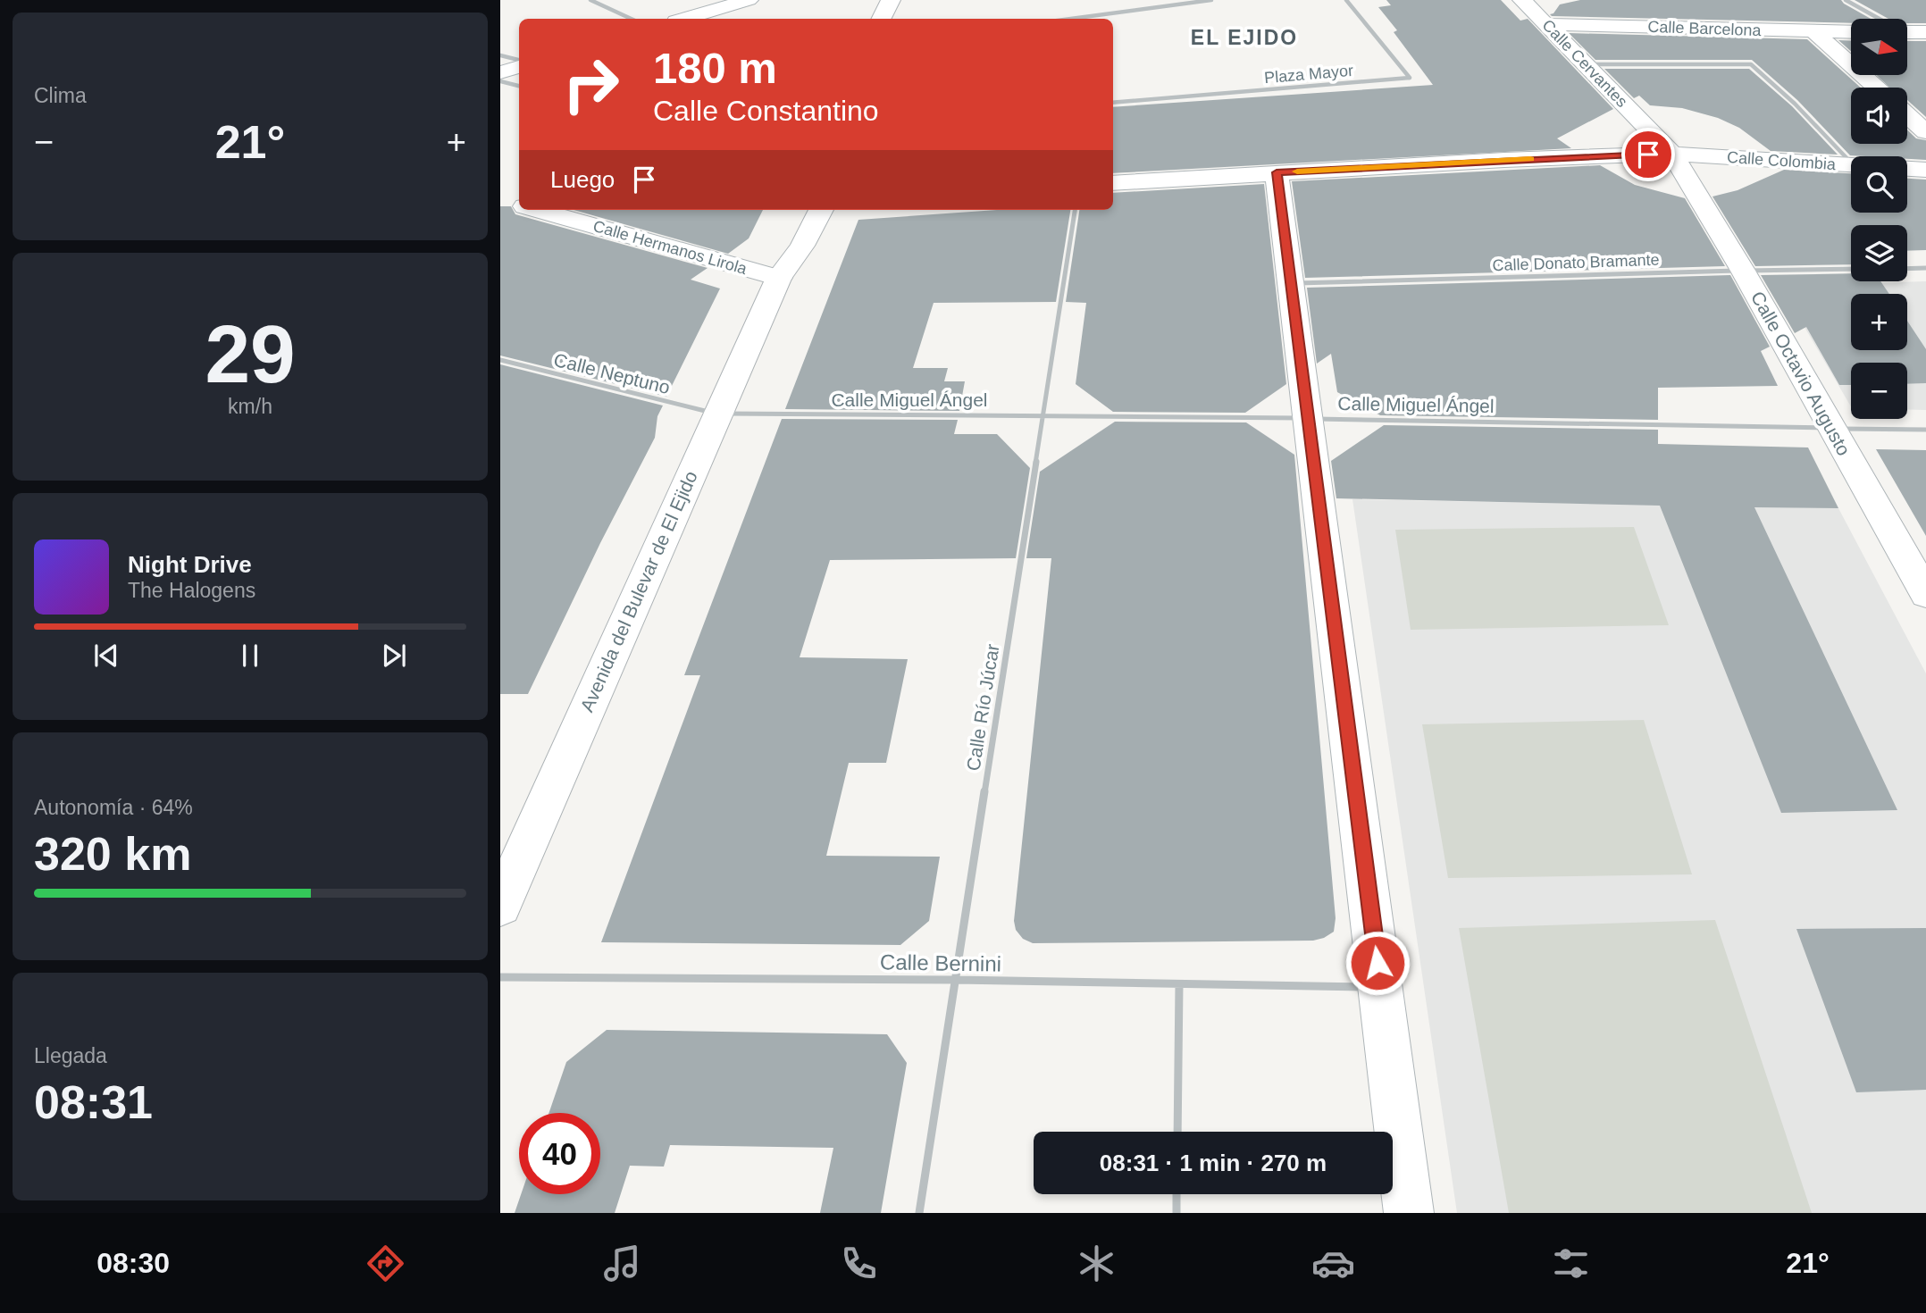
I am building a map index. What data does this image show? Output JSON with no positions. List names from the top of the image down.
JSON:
{
  "streets": {
    "street": [
      "Calle Barcelona",
      "Calle Cervantes",
      "Plaza Mayor",
      "Calle Colombia",
      "Calle Hermanos Lirola",
      "Calle Donato Bramante",
      "Calle Neptuno",
      "Calle Octavio Augusto",
      "Calle Miguel Ángel",
      "Avenida del Bulevar de El Ejido",
      "Calle Río Júcar",
      "Calle Bernini"
    ]
  },
  "crossings": [
    ["Calle Barcelona", "Calle Cervantes"],
    ["Calle Cervantes", "Calle Colombia"],
    ["Calle Cervantes", "Calle Octavio Augusto"],
    ["Calle Colombia", "Calle Octavio Augusto"],
    ["Calle Hermanos Lirola", "Avenida del Bulevar de El Ejido"],
    ["Calle Donato Bramante", "Calle Octavio Augusto"],
    ["Calle Neptuno", "Calle Miguel Ángel"],
    ["Calle Neptuno", "Avenida del Bulevar de El Ejido"],
    ["Calle Octavio Augusto", "Calle Miguel Ángel"],
    ["Calle Miguel Ángel", "Avenida del Bulevar de El Ejido"],
    ["Calle Miguel Ángel", "Calle Río Júcar"],
    ["Calle Río Júcar", "Calle Bernini"]
  ],
  "districts": ["EL EJIDO"],
  "north": "right",
  "page": {
    "tile": [
      "Clima",
      ["29", "km/h"],
      ["Autonomía · 64%", "320 km"],
      ["Llegada", "08:31"]
    ],
    "map_buttons": ["+", "−"],
    "turn": ["180 m", "Calle Constantino"],
    "heat": ["−", "21°", "+"],
    "then": "Luego",
    "song": ["Night Drive", "The Halogens"],
    "limit": "40",
    "trip": "08:31 · 1 min · 270 m",
    "tabs": ["08:30", "21°"]
  }
}
